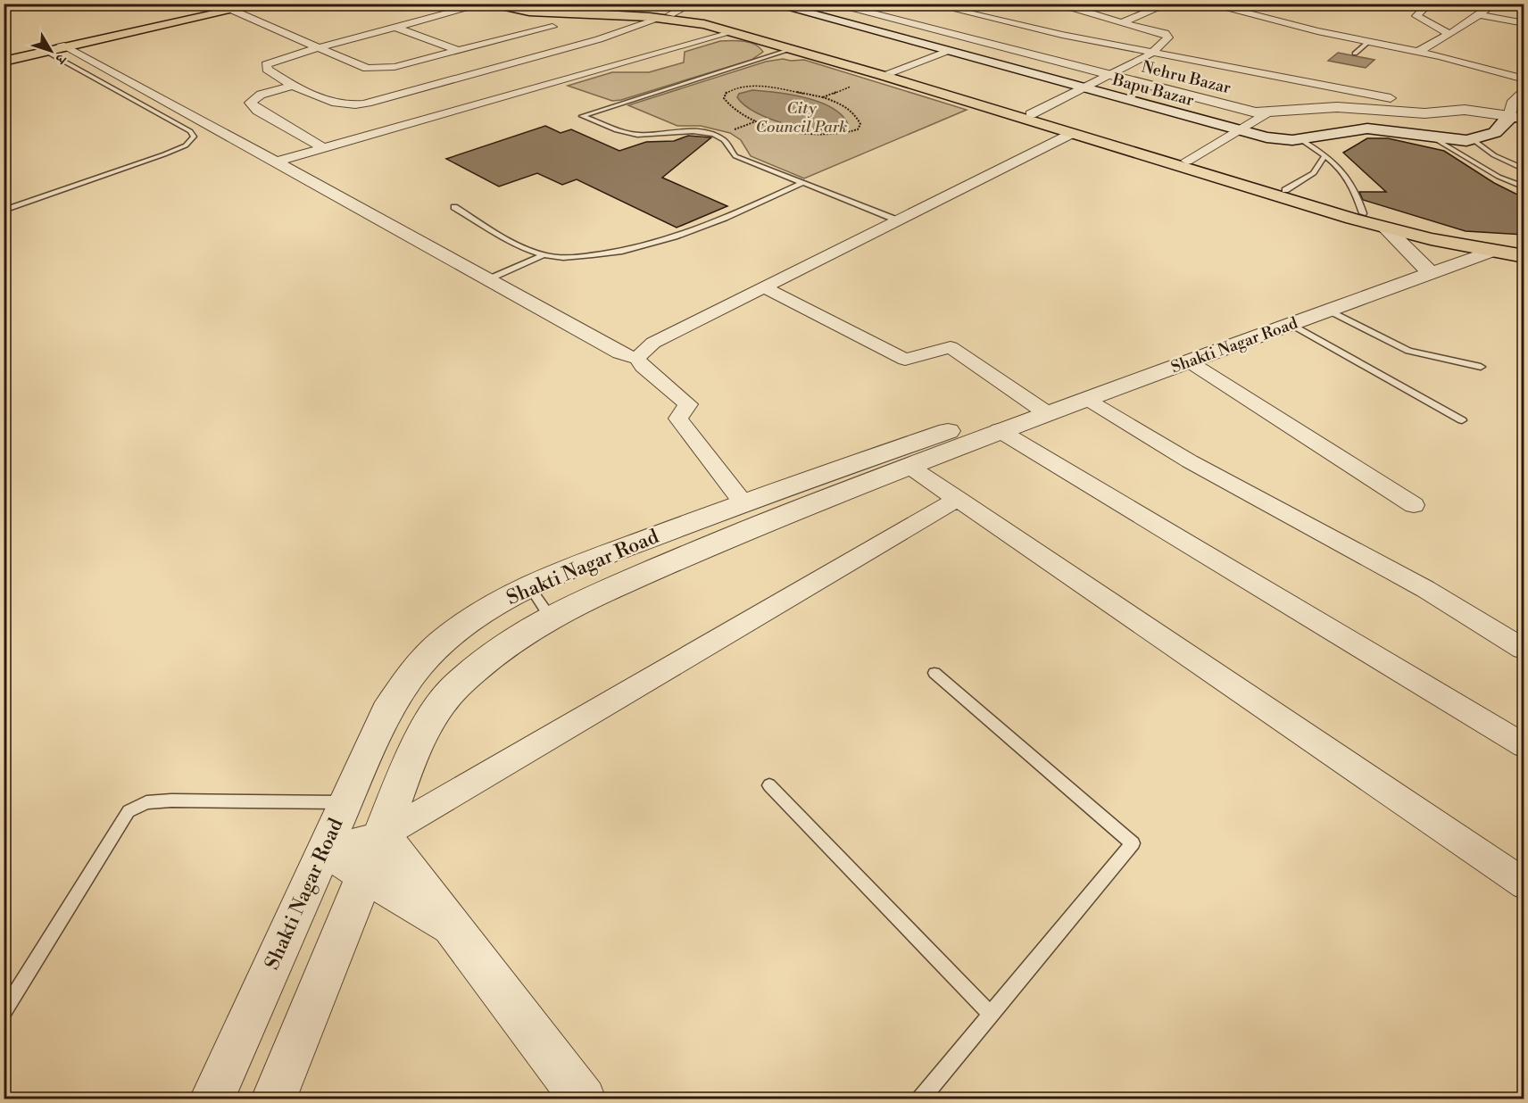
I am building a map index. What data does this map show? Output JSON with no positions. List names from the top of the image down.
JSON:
{
  "streets": {
    "main road": ["Bapu Bazar"],
    "street": ["Nehru Bazar", "Shakti Nagar Road"]
  },
  "crossings": [
    ["Nehru Bazar", "Bapu Bazar"]
  ],
  "parks": ["City Council Park"],
  "north": "bottom right"
}
